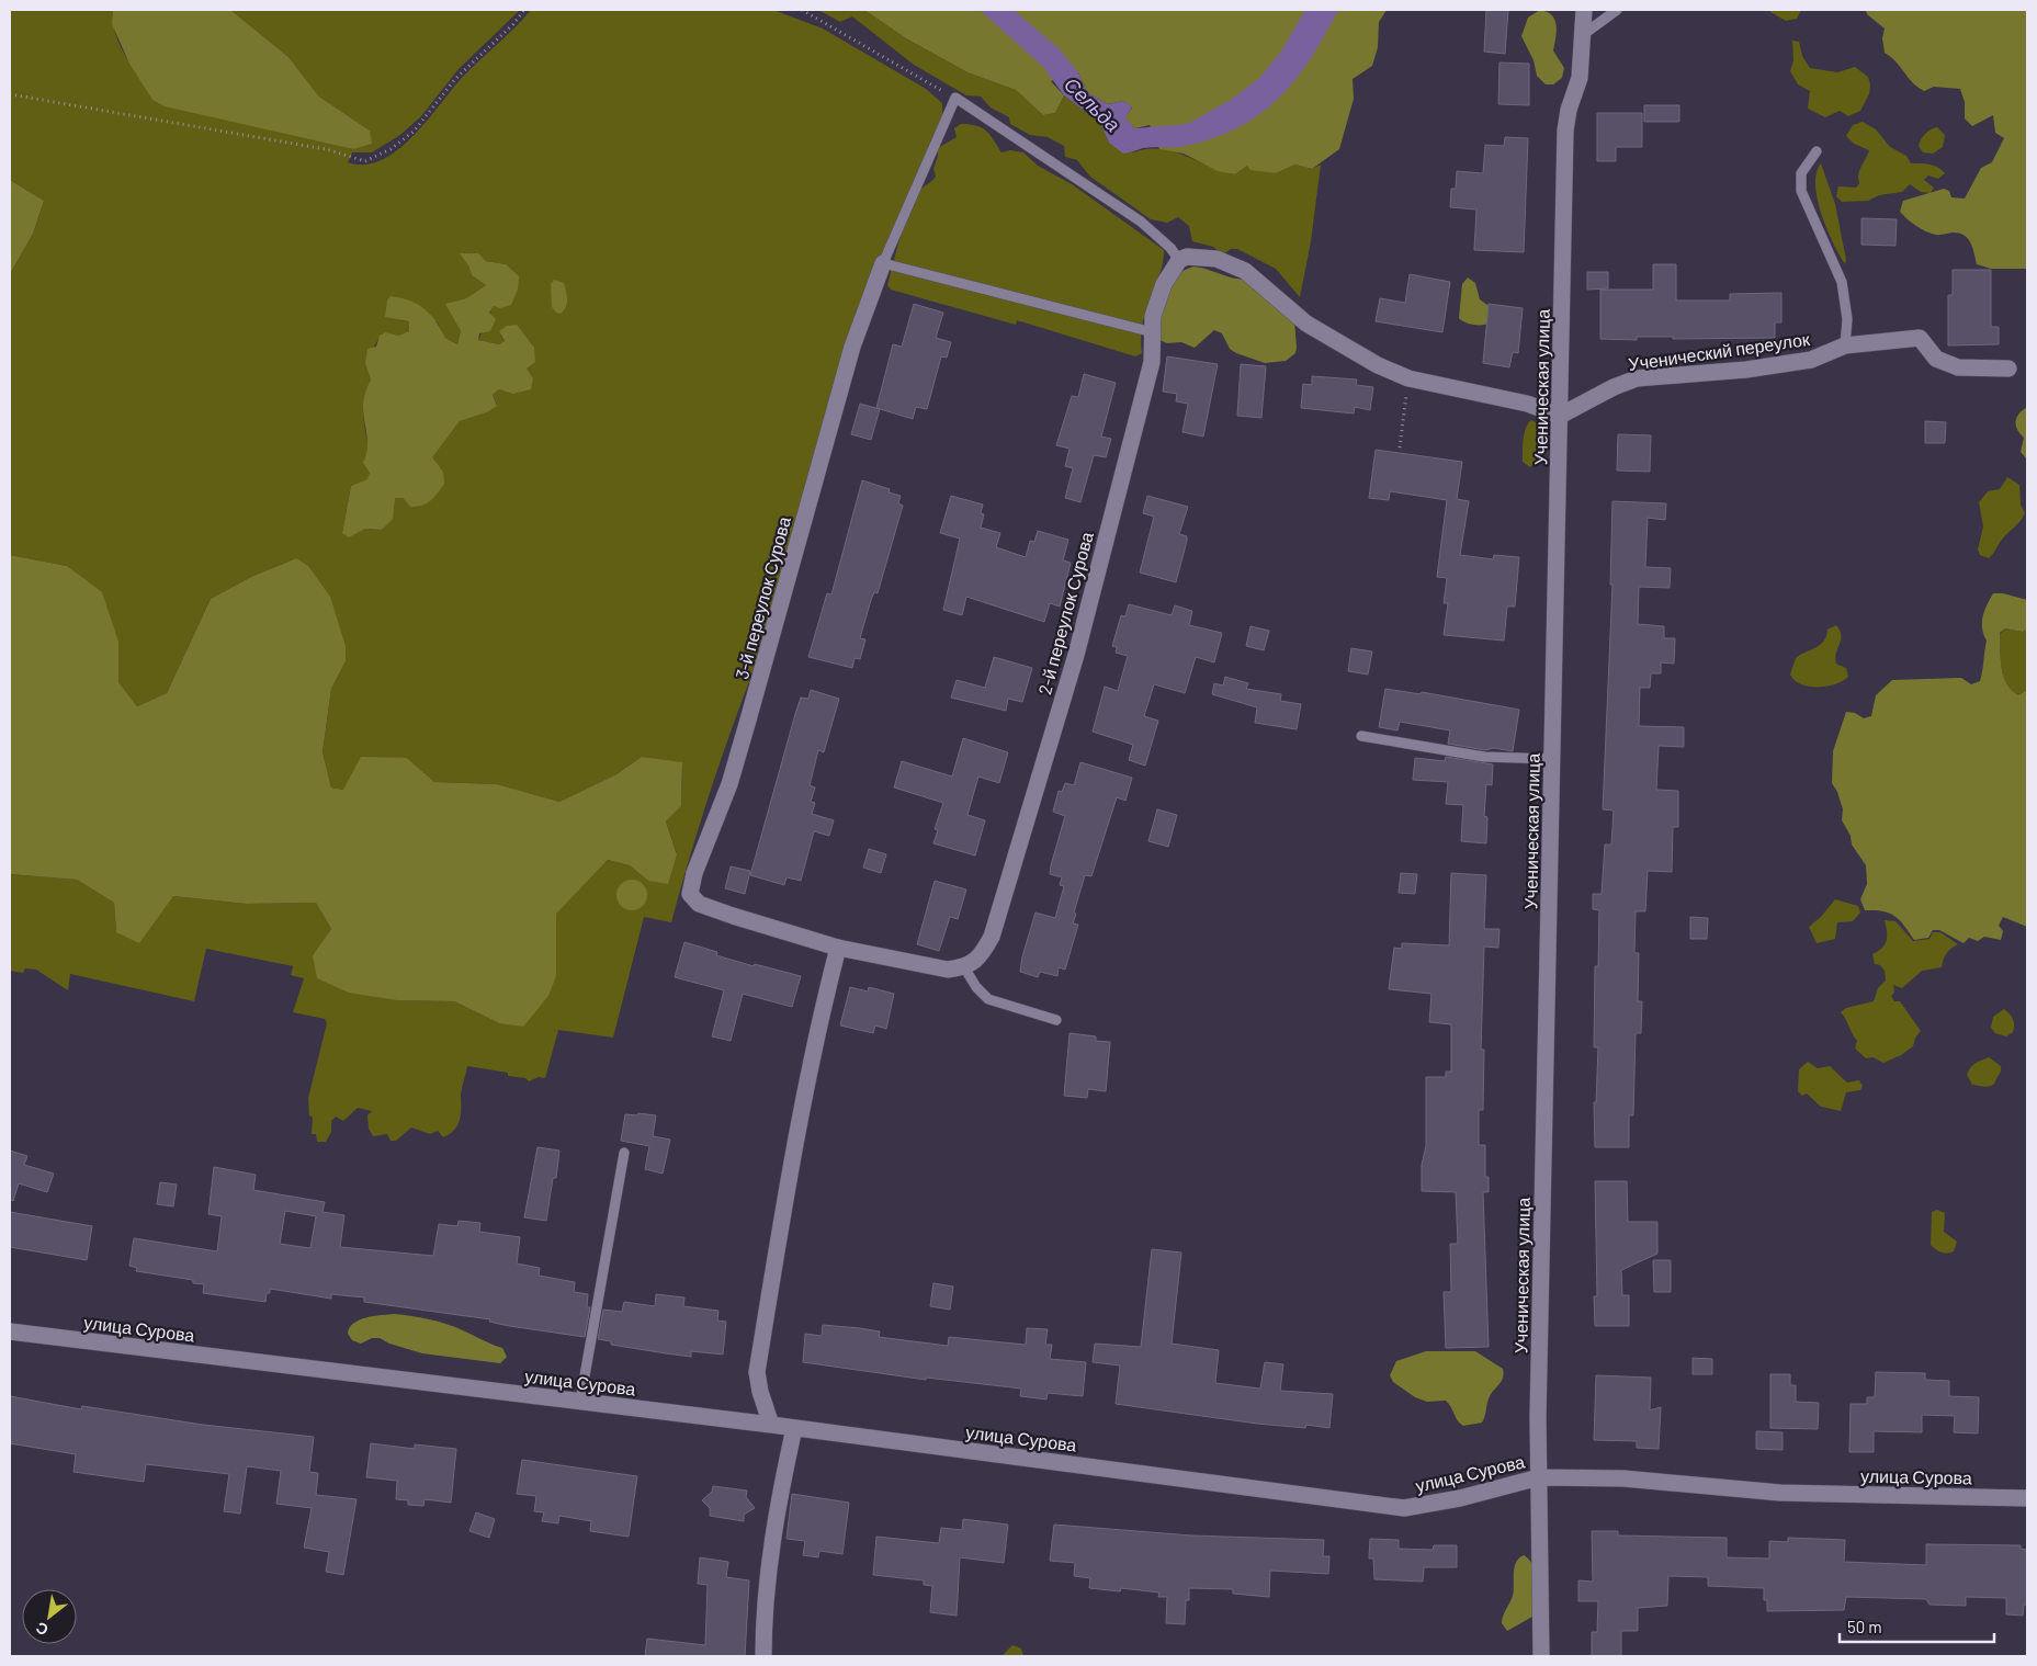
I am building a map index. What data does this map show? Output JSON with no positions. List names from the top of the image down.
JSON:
{
  "streets": {
    "street": [
      "Ученический переулок",
      "Ученическая улица",
      "3-й переулок Сурова",
      "2-й переулок Сурова",
      "улица Сурова"
    ]
  },
  "crossings": [
    ["Ученический переулок", "Ученическая улица"],
    ["Ученическая улица", "улица Сурова"]
  ],
  "water": ["Сельда"],
  "scale_bar": "50 m",
  "north": "bottom left"
}
